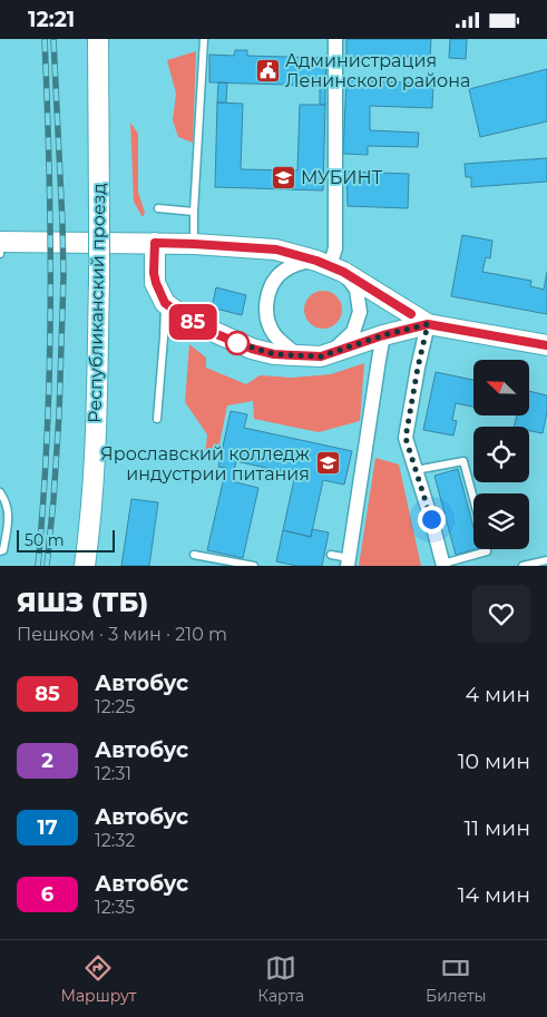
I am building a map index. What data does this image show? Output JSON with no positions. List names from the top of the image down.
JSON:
{
  "streets": {
    "street": ["Республиканский проезд"]
  },
  "places": {
    "public building": ["Администрация Ленинского района"],
    "school or university": ["МУБИНТ", "Ярославский колледж индустрии питания"]
  },
  "lines": ["bus line 85"],
  "scale_bar": "50 m",
  "north": "top left",
  "page": {
    "status": "12:21",
    "on_map": "85",
    "scale": "50 m",
    "heading": ["ЯШЗ (ТБ)", "Пешком · 3 мин · 210 m"],
    "list": [
      {
        "mark": "85",
        "name": "Автобус",
        "note": "12:25",
        "value": "4 мин"
      },
      {
        "mark": "2",
        "name": "Автобус",
        "note": "12:31",
        "value": "10 мин"
      },
      {
        "mark": "17",
        "name": "Автобус",
        "note": "12:32",
        "value": "11 мин"
      },
      {
        "mark": "6",
        "name": "Автобус",
        "note": "12:35",
        "value": "14 мин"
      }
    ],
    "tabs": ["Маршрут", "Карта", "Билеты"]
  }
}
